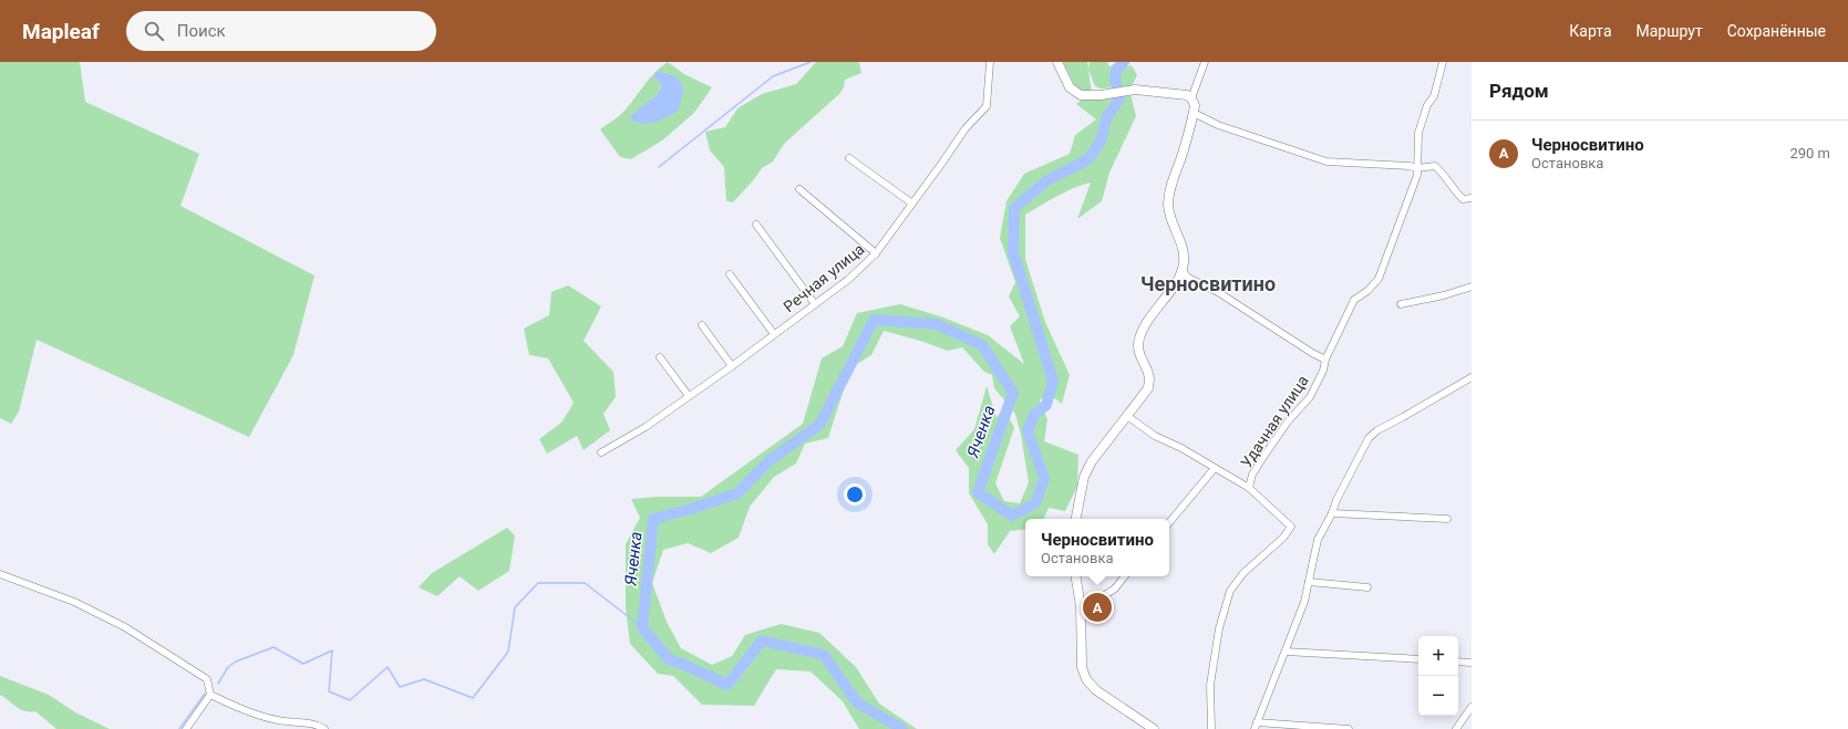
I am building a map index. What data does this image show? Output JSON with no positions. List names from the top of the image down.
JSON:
{
  "streets": {
    "street": ["Речная улица", "Удачная улица"]
  },
  "districts": ["Черносвитино"],
  "water": ["Яченка"],
  "page": {
    "header": "Mapleaf",
    "search": "Поиск",
    "nav": ["Карта", "Маршрут", "Сохранённые"],
    "heading": "Рядом",
    "list": [
      {
        "mark": "A",
        "name": "Черносвитино",
        "note": "Остановка",
        "value": "290 m"
      }
    ],
    "popup": ["Черносвитино", "Остановка"],
    "pins": "A",
    "map_buttons": ["+", "−"]
  }
}
